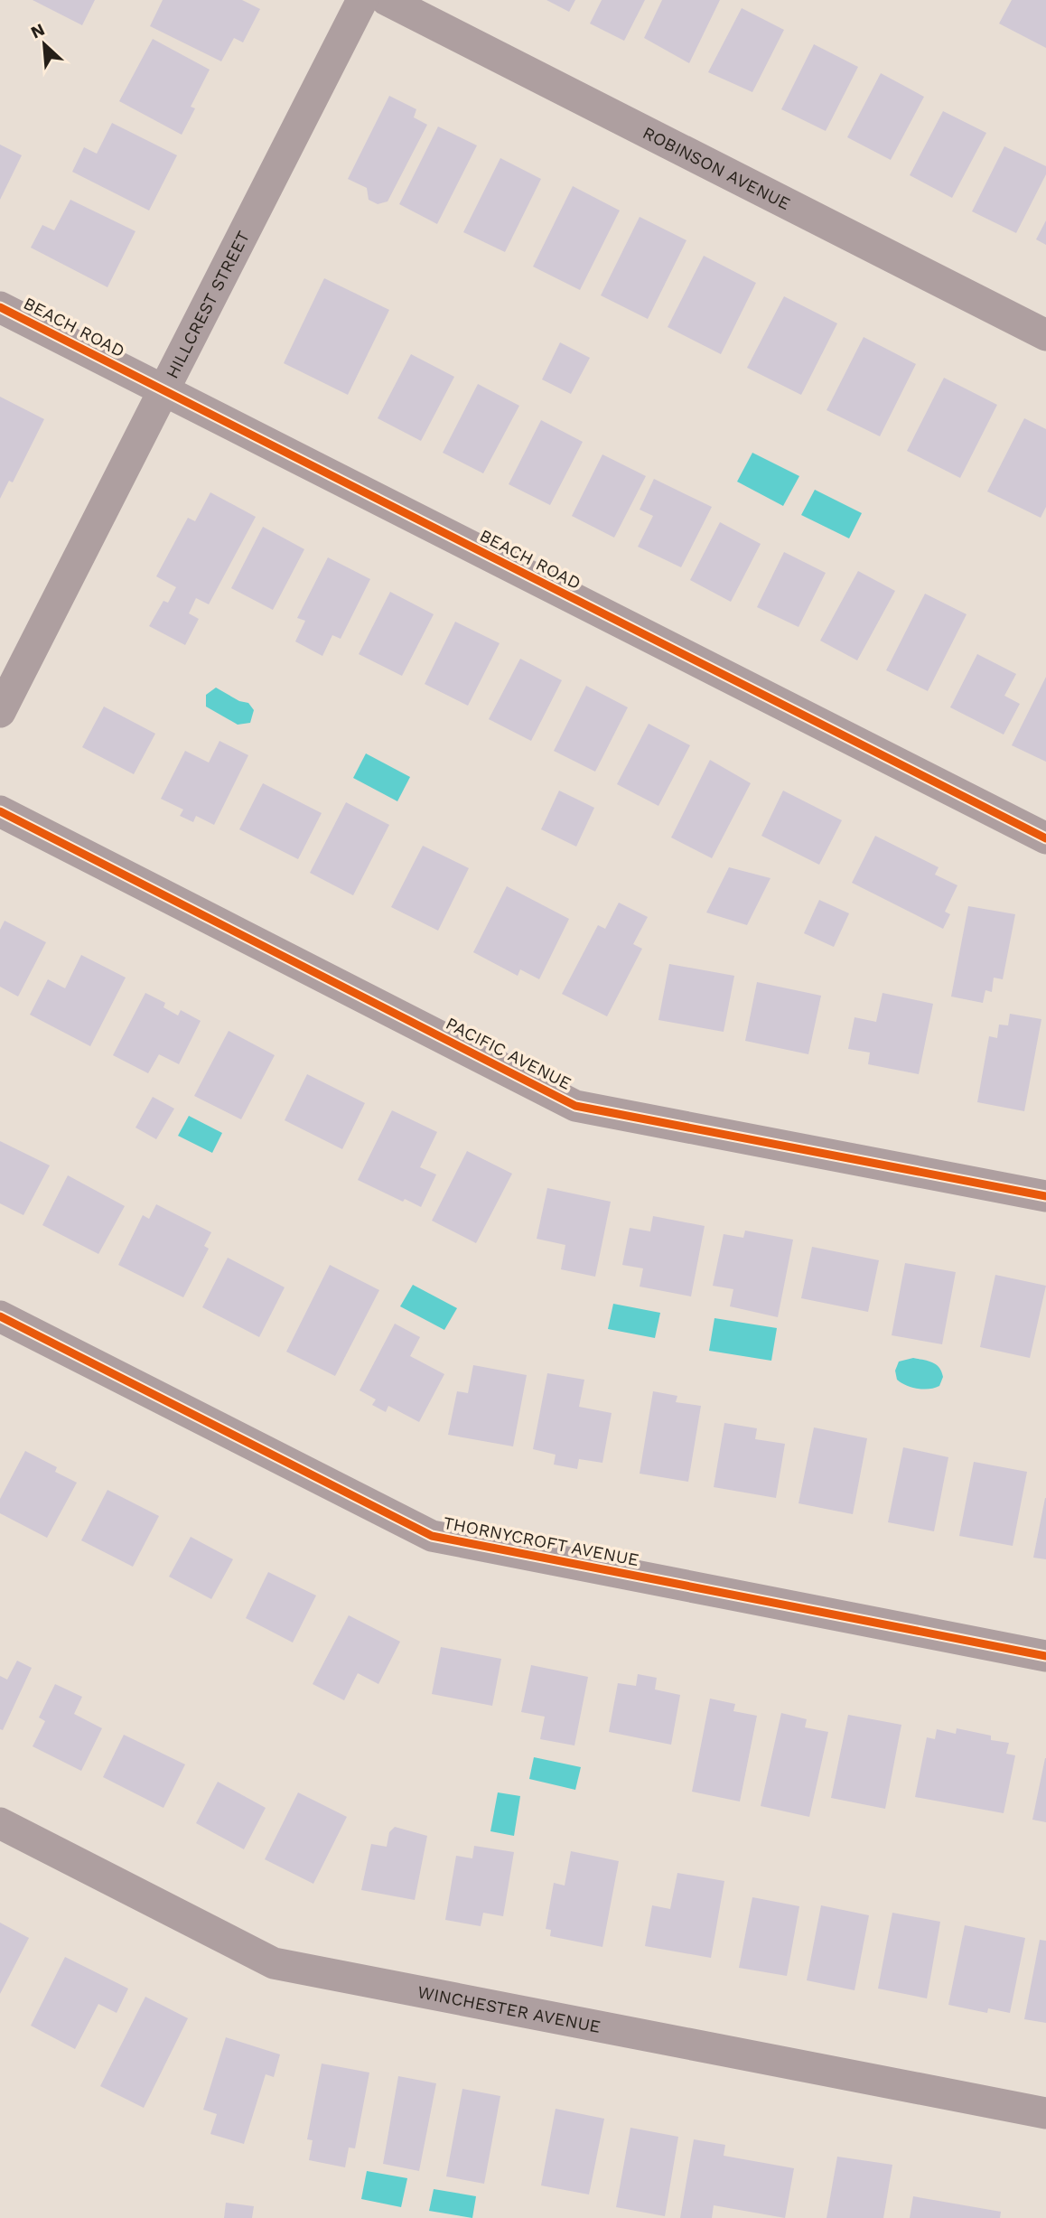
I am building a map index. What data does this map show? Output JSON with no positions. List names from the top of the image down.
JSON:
{
  "streets": {
    "street": [
      "ROBINSON AVENUE",
      "HILLCREST STREET",
      "BEACH ROAD",
      "PACIFIC AVENUE",
      "THORNYCROFT AVENUE",
      "WINCHESTER AVENUE"
    ]
  },
  "crossings": [
    ["HILLCREST STREET", "BEACH ROAD"]
  ],
  "north": "top left"
}
